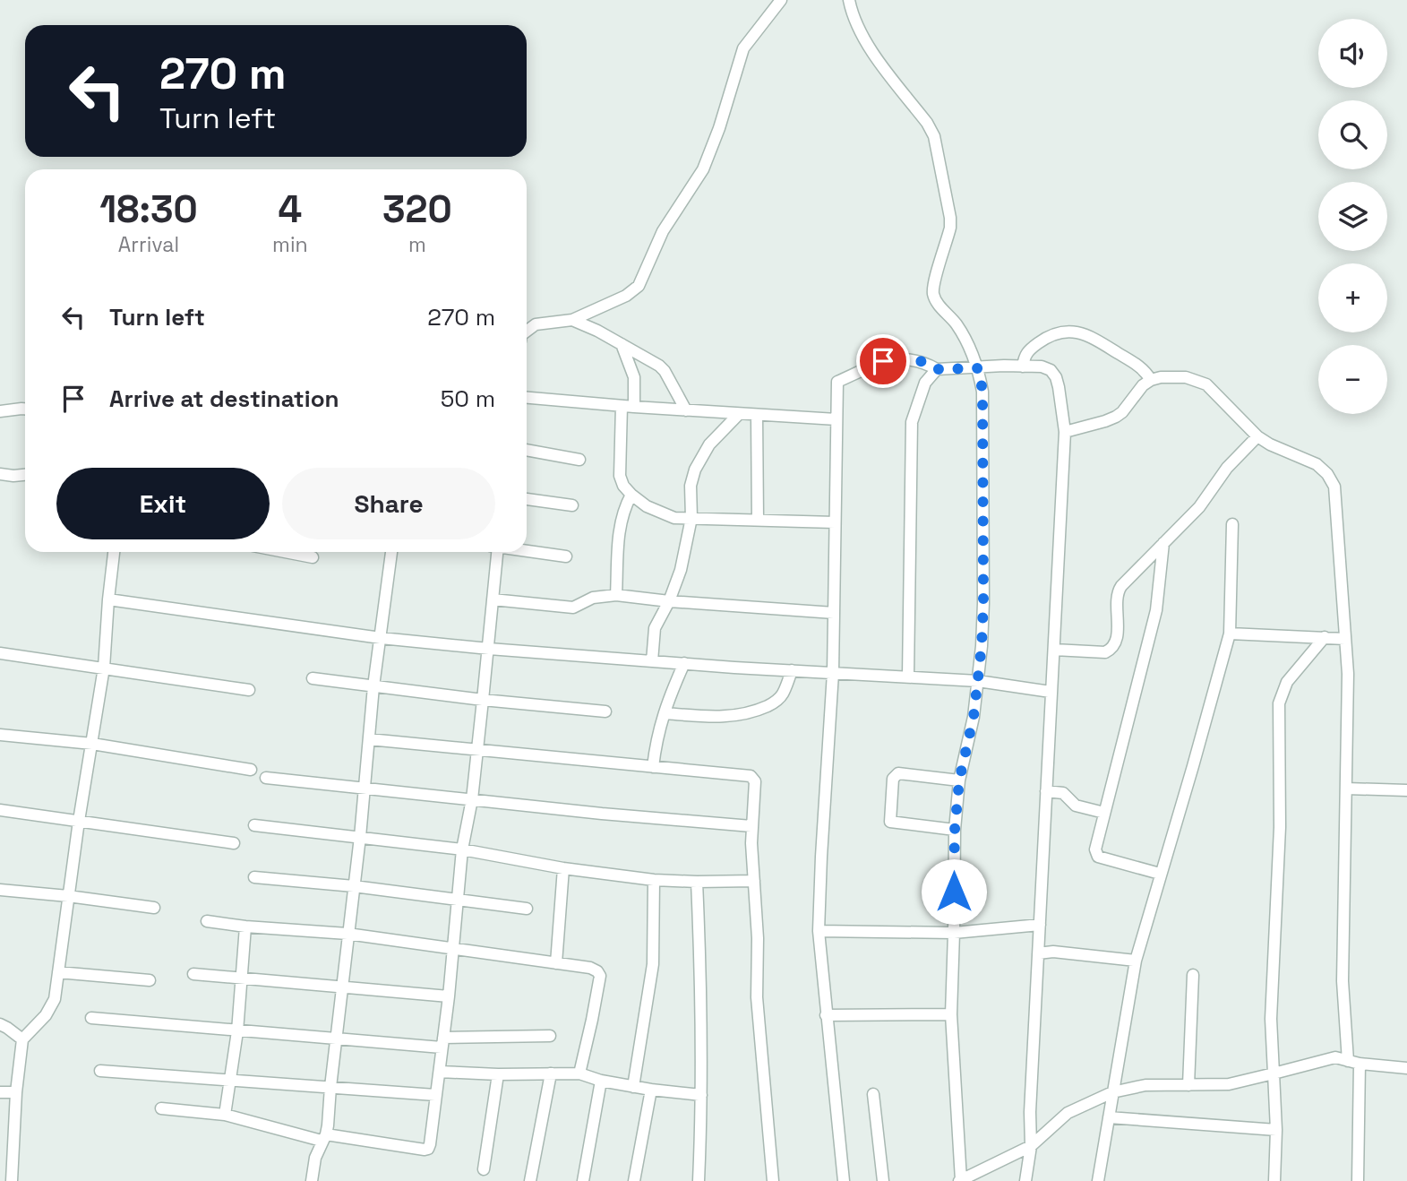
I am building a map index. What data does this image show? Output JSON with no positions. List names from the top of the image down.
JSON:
{
  "page": {
    "map_buttons": ["+", "−"],
    "turn": ["270 m", "Turn left"],
    "eta": [
      "18:30",
      "Arrival",
      "4",
      "min",
      "320",
      "m"
    ],
    "list": [
      {
        "name": "Turn left",
        "value": "270 m"
      },
      {
        "name": "Arrive at destination",
        "value": "50 m"
      }
    ],
    "buttons": ["Exit", "Share"]
  }
}
